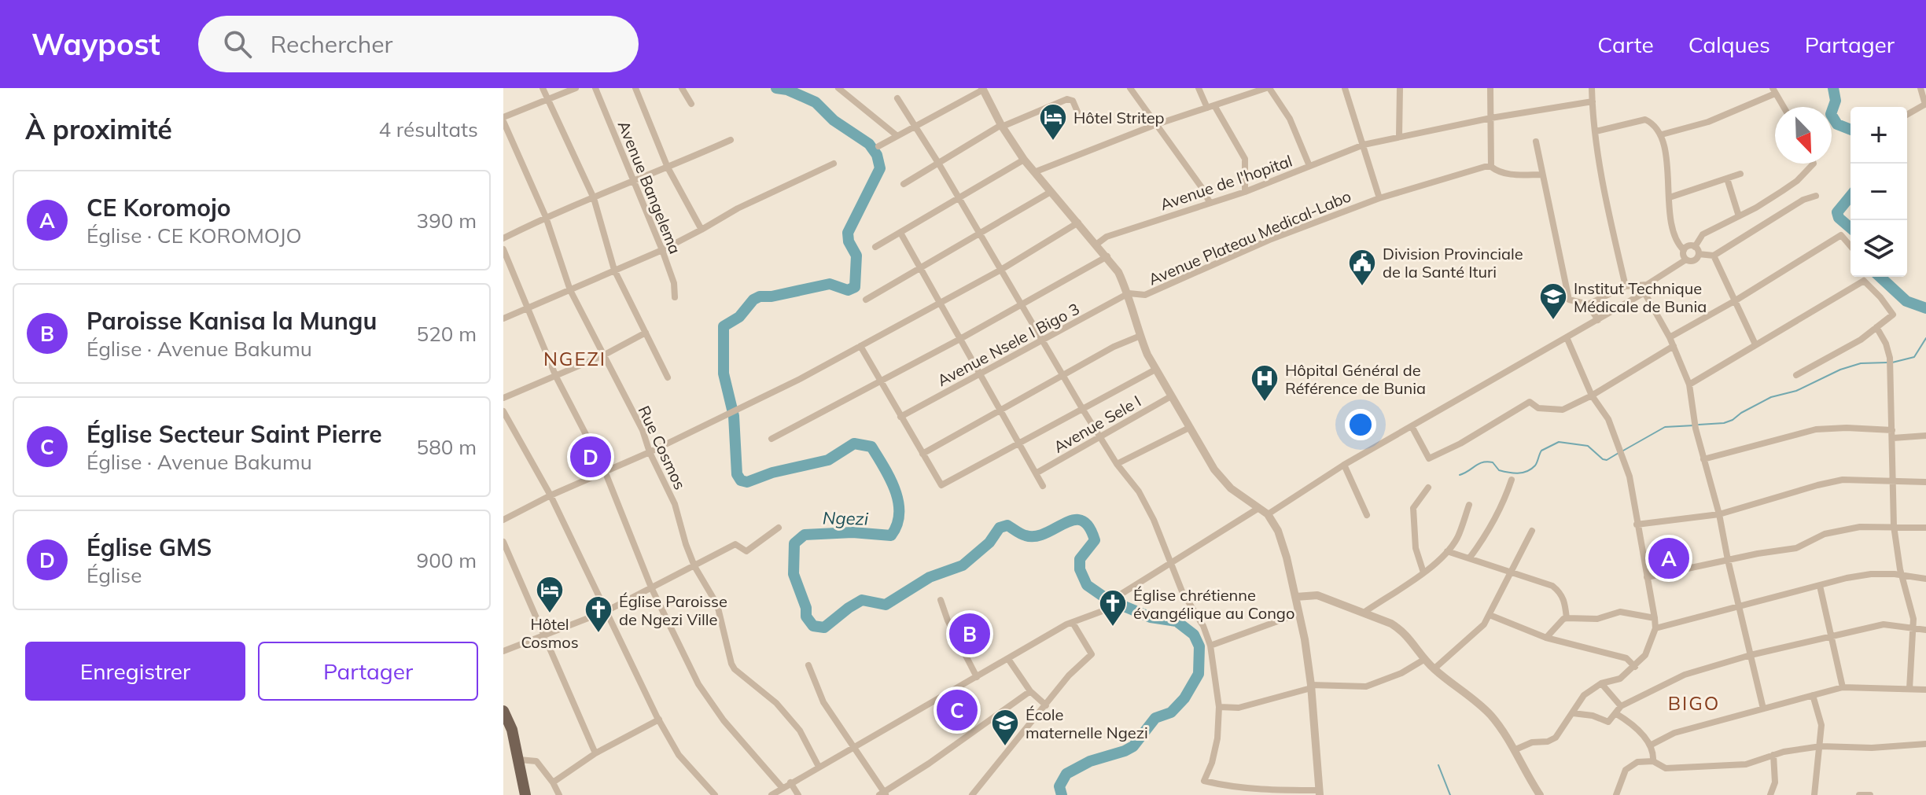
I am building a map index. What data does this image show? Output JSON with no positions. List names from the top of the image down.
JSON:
{
  "streets": {
    "street": [
      "Avenue de l'hopital",
      "Avenue Bangelema",
      "Avenue Plateau Medical-Labo",
      "Avenue Nsele I Bigo 3",
      "Avenue Sele I",
      "Rue Cosmos"
    ]
  },
  "crossings": [
    ["Avenue Plateau Medical-Labo", "Avenue Nsele I Bigo 3"]
  ],
  "districts": ["NGEZI", "BIGO"],
  "water": ["Ngezi"],
  "places": {
    "hotel": ["Hôtel Stritep", "Hôtel Cosmos"],
    "public building": ["Division Provinciale de la Santé Ituri"],
    "school or university": ["Institut Technique Médicale de Bunia", "École maternelle Ngezi"],
    "hospital": ["Hôpital Général de Référence de Bunia"],
    "church": ["Église chrétienne évangélique au Congo", "Église Paroisse de Ngezi Ville"]
  },
  "north": "bottom right",
  "page": {
    "header": "Waypost",
    "search": "Rechercher",
    "nav": ["Carte", "Calques", "Partager"],
    "heading": ["À proximité", "4 résultats"],
    "map_buttons": ["+", "−"],
    "list": [
      {
        "mark": "A",
        "name": "CE Koromojo",
        "note": "Église · CE KOROMOJO",
        "value": "390 m"
      },
      {
        "mark": "B",
        "name": "Paroisse Kanisa la Mungu",
        "note": "Église · Avenue Bakumu",
        "value": "520 m"
      },
      {
        "mark": "C",
        "name": "Église Secteur Saint Pierre",
        "note": "Église · Avenue Bakumu",
        "value": "580 m"
      },
      {
        "mark": "D",
        "name": "Église GMS",
        "note": "Église",
        "value": "900 m"
      }
    ],
    "pins": [
      "D",
      "A",
      "B",
      "C"
    ],
    "buttons": ["Enregistrer", "Partager"]
  }
}
